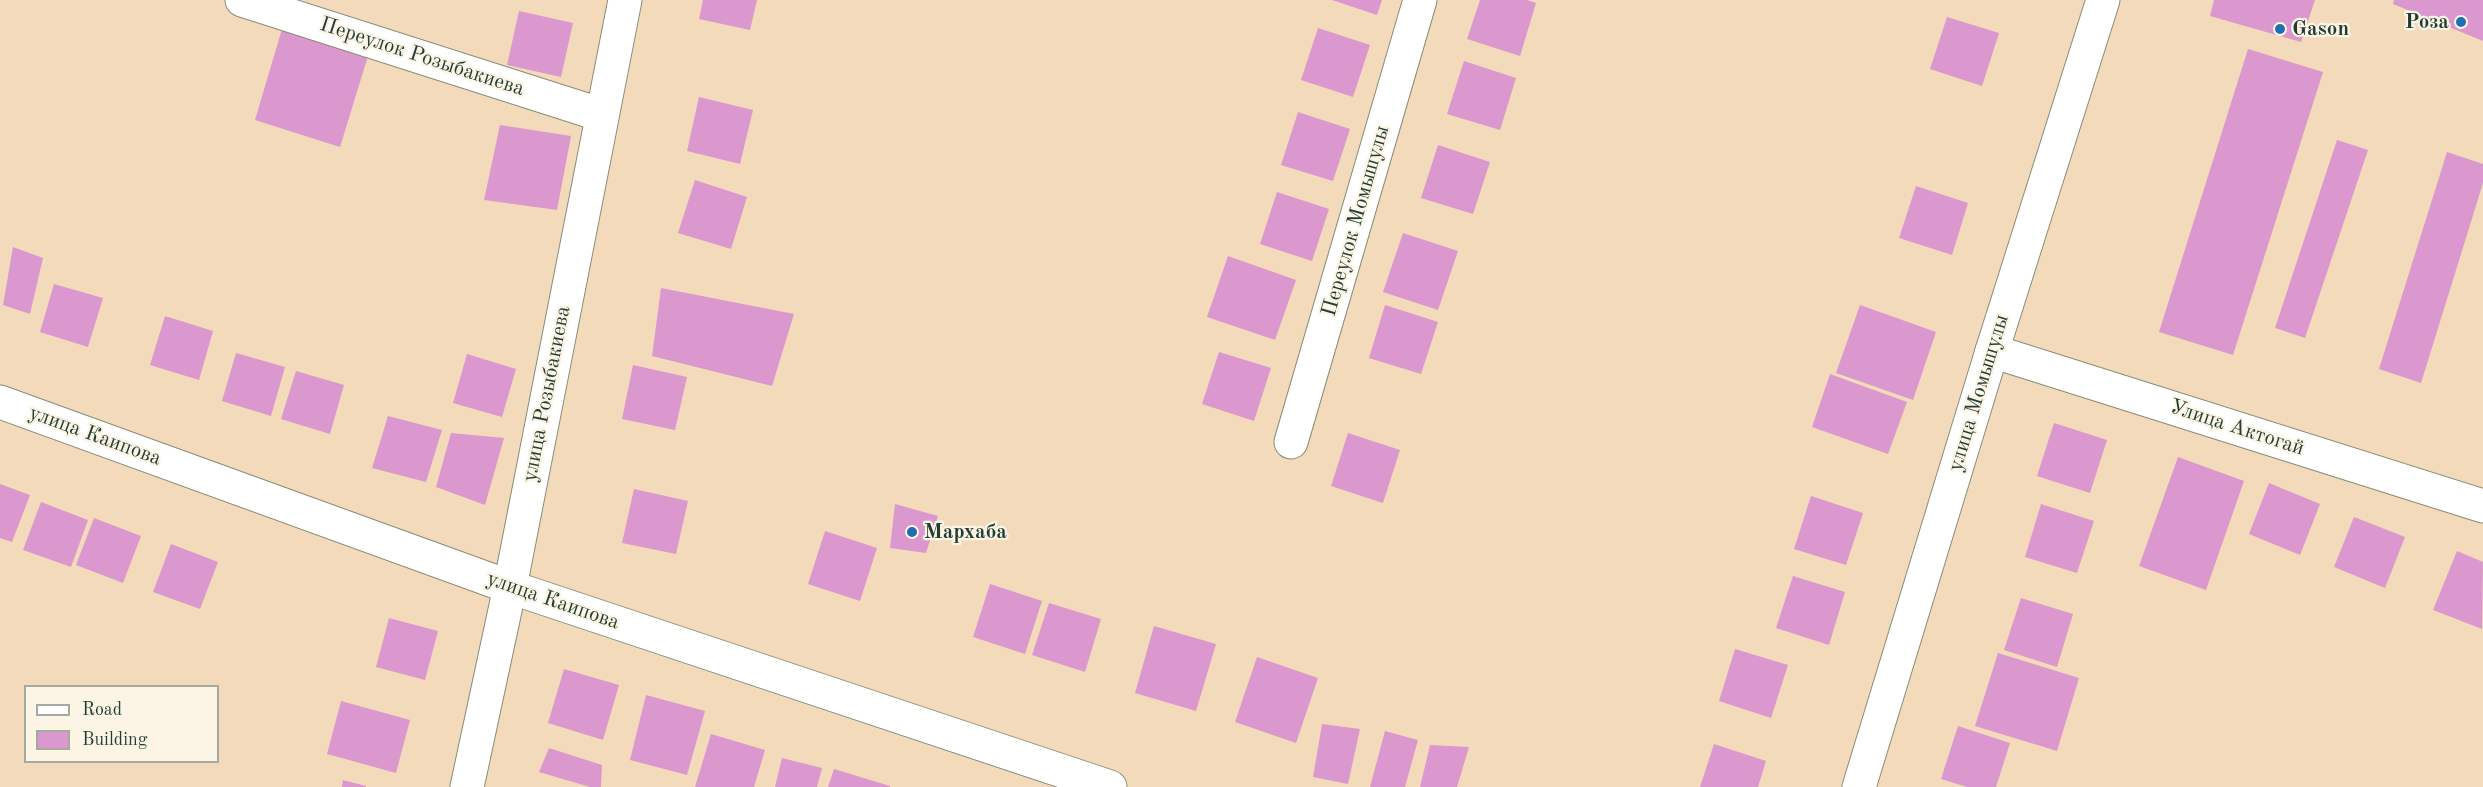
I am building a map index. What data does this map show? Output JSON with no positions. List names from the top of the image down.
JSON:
{
  "streets": {
    "street": [
      "Переулок Розыбакиева",
      "Переулок Момышулы",
      "улица Момышулы",
      "улица Розыбакиева",
      "Улица Актогай",
      "улица Каипова"
    ]
  },
  "crossings": [
    ["Переулок Розыбакиева", "улица Розыбакиева"],
    ["улица Момышулы", "Улица Актогай"],
    ["улица Розыбакиева", "улица Каипова"]
  ],
  "places": ["Роза", "Gason", "Мархаба"],
  "legend": ["Road", "Building"]
}
